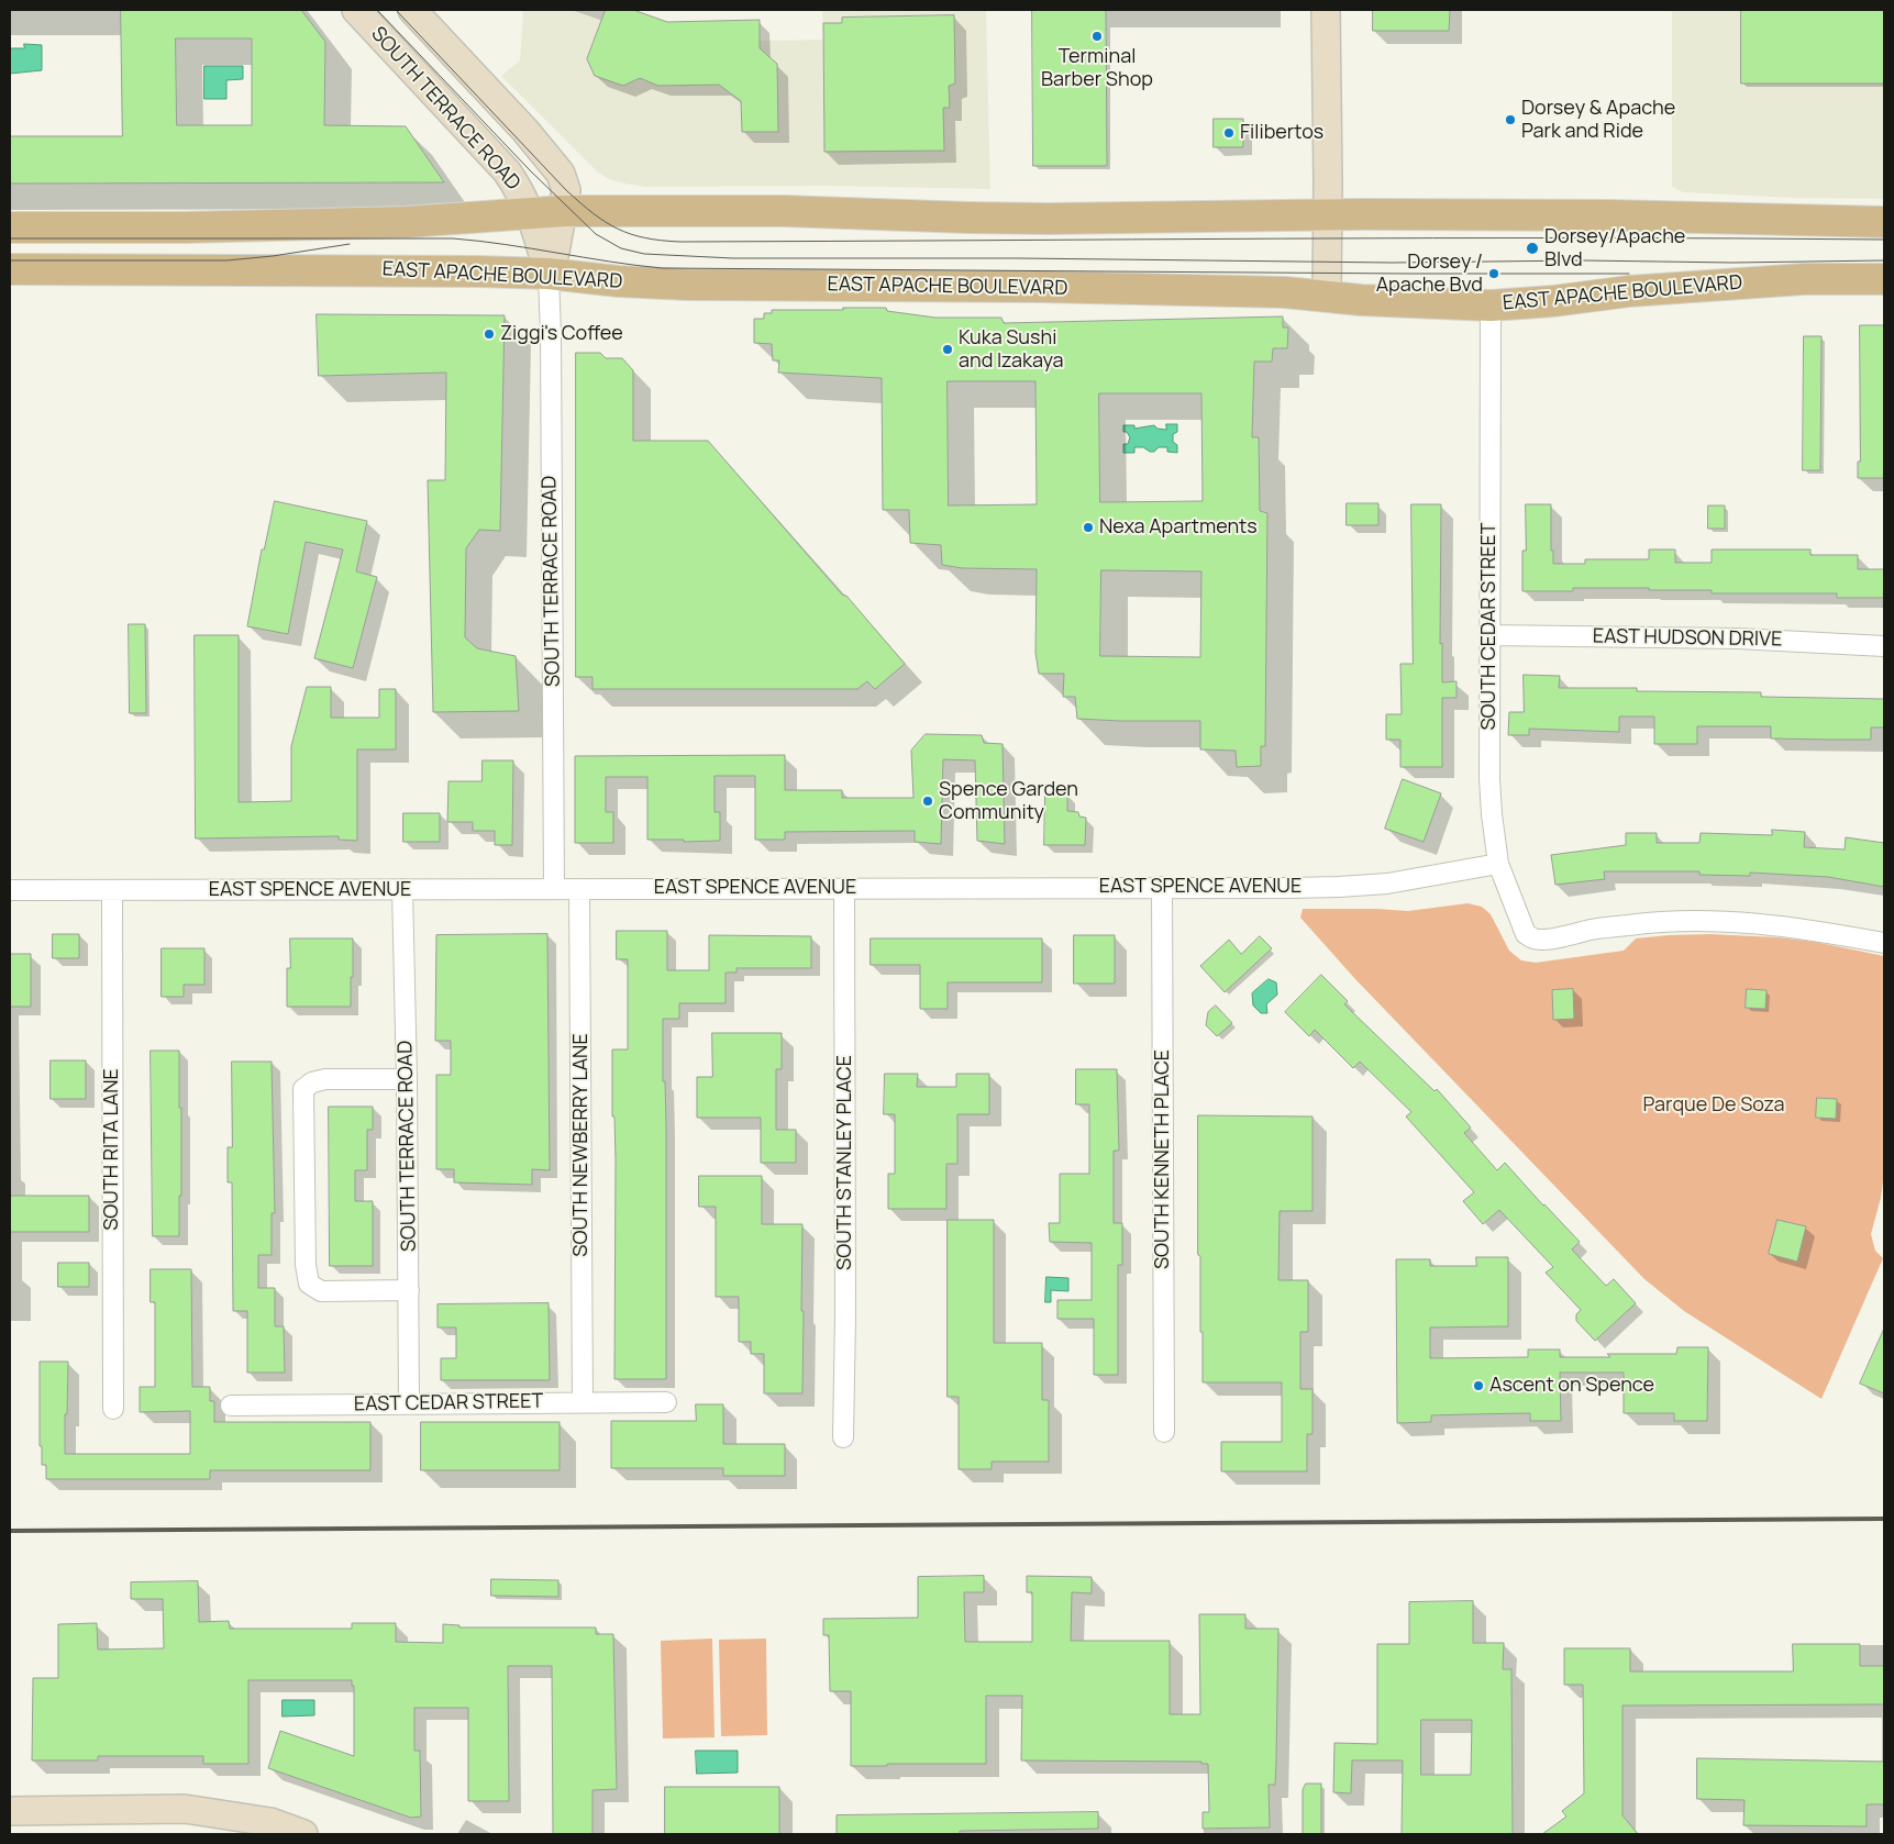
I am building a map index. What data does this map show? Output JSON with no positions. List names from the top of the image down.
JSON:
{
  "streets": {
    "main road": ["EAST APACHE BOULEVARD"],
    "street": [
      "SOUTH TERRACE ROAD",
      "SOUTH CEDAR STREET",
      "EAST HUDSON DRIVE",
      "EAST SPENCE AVENUE",
      "SOUTH NEWBERRY LANE",
      "SOUTH RITA LANE",
      "SOUTH KENNETH PLACE",
      "SOUTH STANLEY PLACE",
      "EAST CEDAR STREET"
    ]
  },
  "crossings": [
    ["SOUTH TERRACE ROAD", "EAST APACHE BOULEVARD"],
    ["SOUTH TERRACE ROAD", "EAST SPENCE AVENUE"],
    ["SOUTH TERRACE ROAD", "EAST CEDAR STREET"],
    ["EAST APACHE BOULEVARD", "SOUTH CEDAR STREET"],
    ["SOUTH CEDAR STREET", "EAST HUDSON DRIVE"],
    ["SOUTH CEDAR STREET", "EAST SPENCE AVENUE"],
    ["EAST SPENCE AVENUE", "SOUTH NEWBERRY LANE"],
    ["EAST SPENCE AVENUE", "SOUTH RITA LANE"],
    ["EAST SPENCE AVENUE", "SOUTH KENNETH PLACE"],
    ["EAST SPENCE AVENUE", "SOUTH STANLEY PLACE"],
    ["SOUTH NEWBERRY LANE", "EAST CEDAR STREET"]
  ],
  "parks": ["Parque De Soza"],
  "places": [
    "Terminal Barber Shop",
    "Dorsey & Apache Park and Ride",
    "Filibertos",
    "Dorsey/Apache Blvd",
    "Dorsey / Apache Bvd",
    "Ziggi's Coffee",
    "Kuka Sushi and Izakaya",
    "Nexa Apartments",
    "Spence Garden Community",
    "Ascent on Spence"
  ]
}
